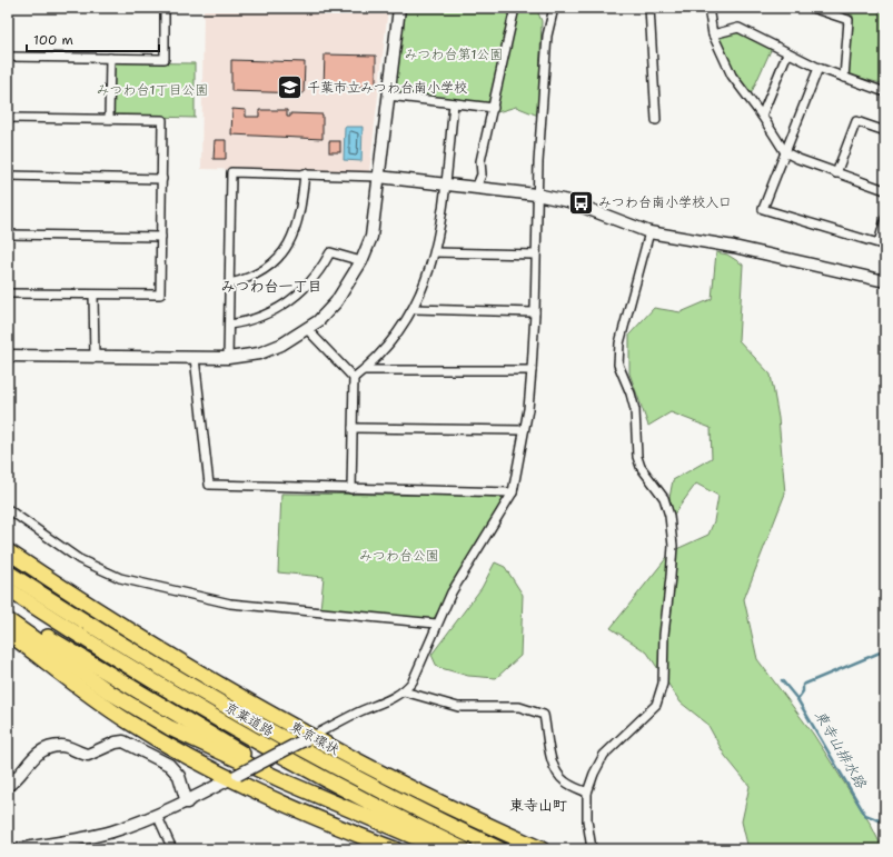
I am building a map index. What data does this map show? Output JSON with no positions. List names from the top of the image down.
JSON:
{
  "streets": {
    "highway": ["京葉道路", "東京環状"]
  },
  "districts": ["みつわ台一丁目", "東寺山町"],
  "water": ["東寺山排水路"],
  "parks": ["みつわ台第1公園", "みつわ台1丁目公園", "みつわ台公園"],
  "places": {
    "school or university": ["千葉市立みつわ台南小学校"],
    "bus stop": ["みつわ台南小学校入口"]
  },
  "scale_bar": "100 m"
}
